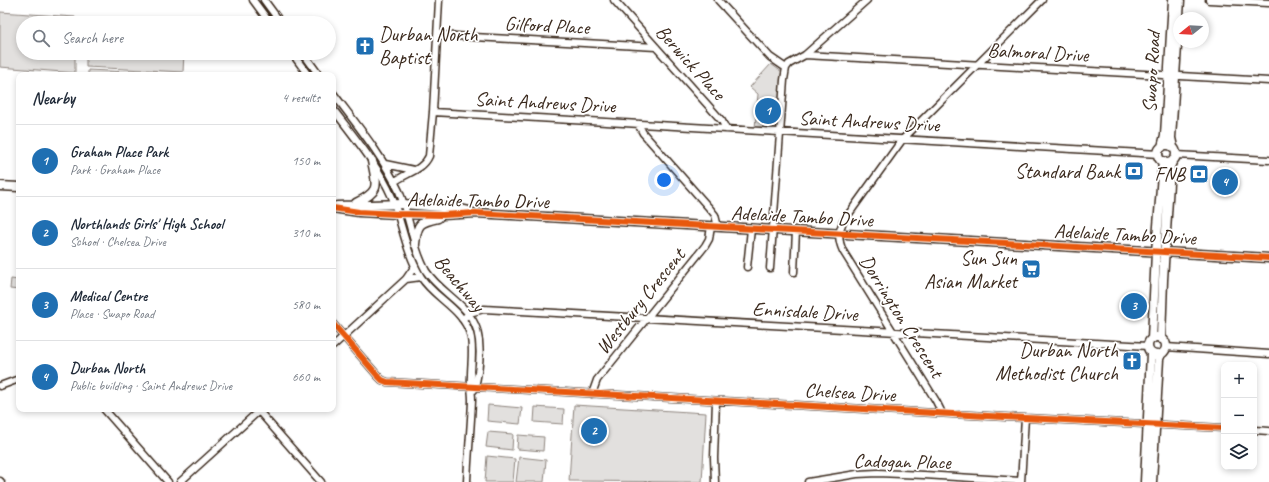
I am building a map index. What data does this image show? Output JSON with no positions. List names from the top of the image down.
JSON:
{
  "streets": {
    "street": [
      "Gilford Place",
      "Balmoral Drive",
      "Berwick Place",
      "Swapo Road",
      "Saint Andrews Drive",
      "Adelaide Tambo Drive",
      "Beachway",
      "Westbury Crescent",
      "Ennisdale Drive",
      "Dorrington Crescent",
      "Chelsea Drive",
      "Cadogan Place"
    ]
  },
  "crossings": [
    ["Gilford Place", "Berwick Place"],
    ["Balmoral Drive", "Swapo Road"],
    ["Berwick Place", "Saint Andrews Drive"],
    ["Swapo Road", "Saint Andrews Drive"],
    ["Swapo Road", "Adelaide Tambo Drive"],
    ["Swapo Road", "Ennisdale Drive"],
    ["Adelaide Tambo Drive", "Beachway"],
    ["Adelaide Tambo Drive", "Westbury Crescent"],
    ["Adelaide Tambo Drive", "Dorrington Crescent"],
    ["Beachway", "Ennisdale Drive"],
    ["Beachway", "Chelsea Drive"],
    ["Westbury Crescent", "Ennisdale Drive"],
    ["Westbury Crescent", "Chelsea Drive"],
    ["Ennisdale Drive", "Dorrington Crescent"],
    ["Dorrington Crescent", "Chelsea Drive"]
  ],
  "places": {
    "church": ["Durban North Baptist", "Durban North Methodist Church"],
    "bank": ["Standard Bank", "FNB"],
    "supermarket": ["Sun Sun Asian Market"]
  },
  "north": "left",
  "page": {
    "search": "Search here",
    "heading": ["Nearby", "4 results"],
    "pins": [
      "1",
      "4",
      "3",
      "2"
    ],
    "list": [
      {
        "mark": "1",
        "name": "Graham Place Park",
        "note": "Park · Graham Place",
        "value": "150 m"
      },
      {
        "mark": "2",
        "name": "Northlands Girls' High School",
        "note": "School · Chelsea Drive",
        "value": "310 m"
      },
      {
        "mark": "3",
        "name": "Medical Centre",
        "note": "Place · Swapo Road",
        "value": "580 m"
      },
      {
        "mark": "4",
        "name": "Durban North",
        "note": "Public building · Saint Andrews Drive",
        "value": "660 m"
      }
    ],
    "map_buttons": ["+", "−"]
  }
}
